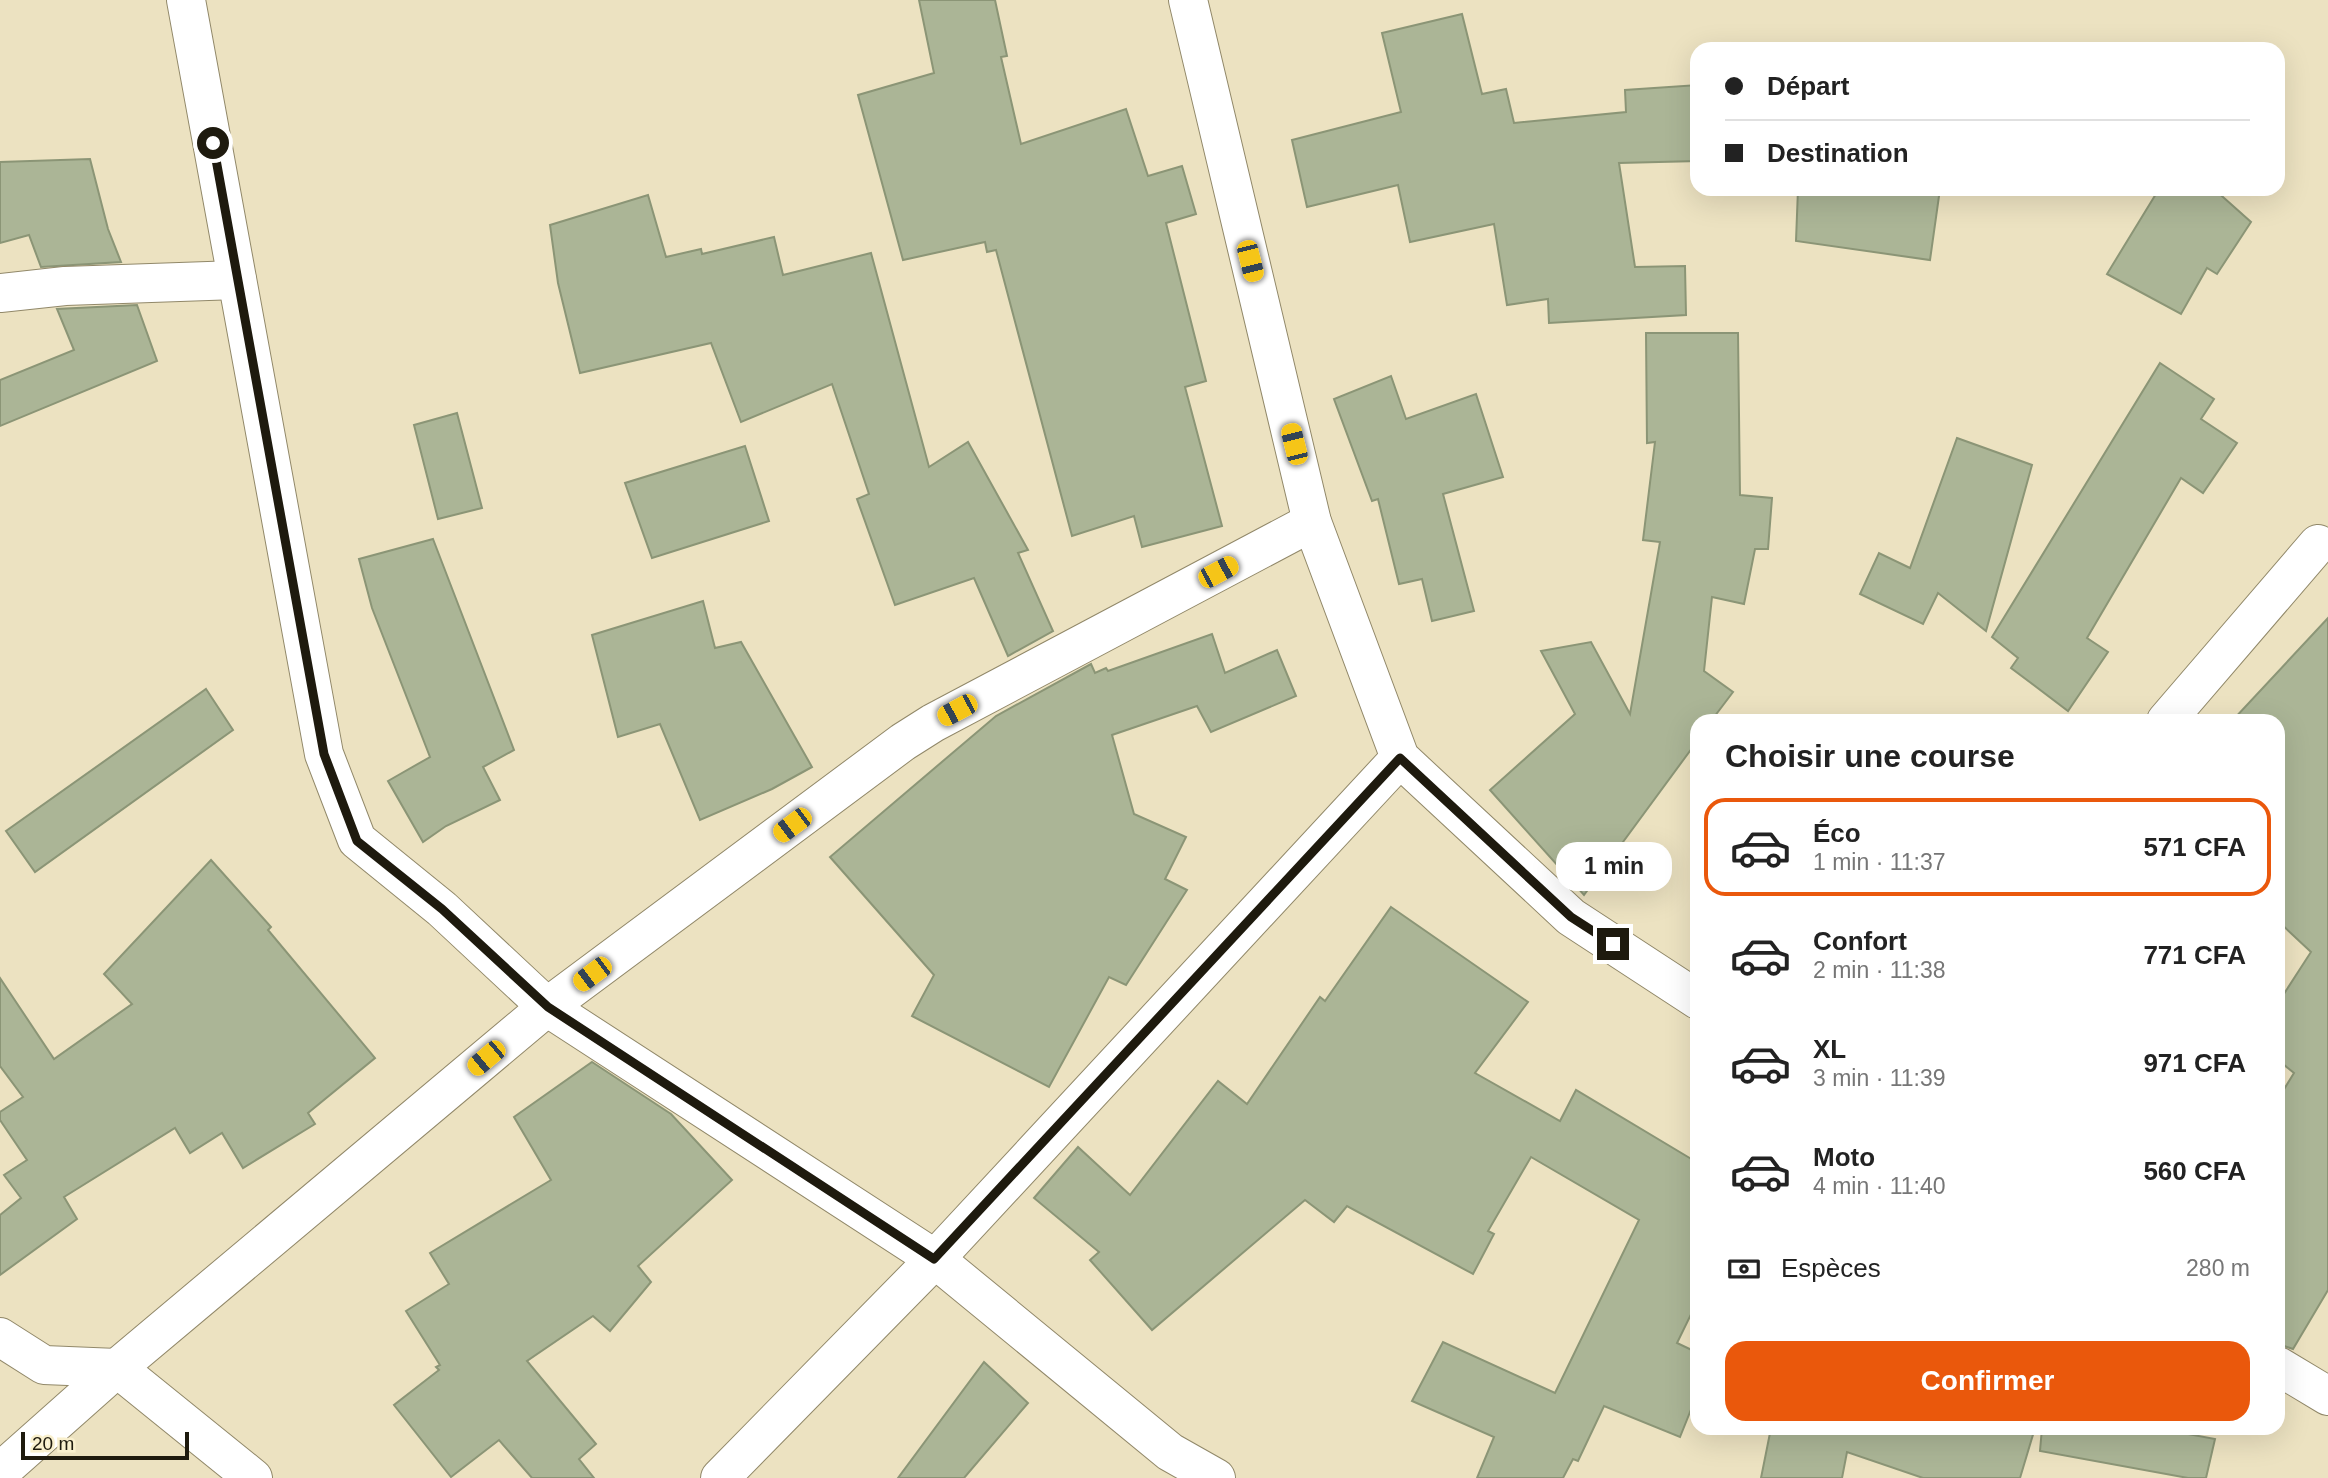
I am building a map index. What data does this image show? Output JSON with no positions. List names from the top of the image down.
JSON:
{
  "scale_bar": "20 m",
  "page": {
    "banner": ["Départ", "Destination"],
    "heading": "Choisir une course",
    "list": [
      {
        "name": "Éco",
        "note": "1 min · 11:37",
        "value": "571 CFA"
      },
      {
        "name": "Confort",
        "note": "2 min · 11:38",
        "value": "771 CFA"
      },
      {
        "name": "XL",
        "note": "3 min · 11:39",
        "value": "971 CFA"
      },
      {
        "name": "Moto",
        "note": "4 min · 11:40",
        "value": "560 CFA"
      }
    ],
    "bubble": "1 min",
    "pay": ["Espèces", "280 m"],
    "buttons": "Confirmer",
    "scale": "20 m"
  }
}
